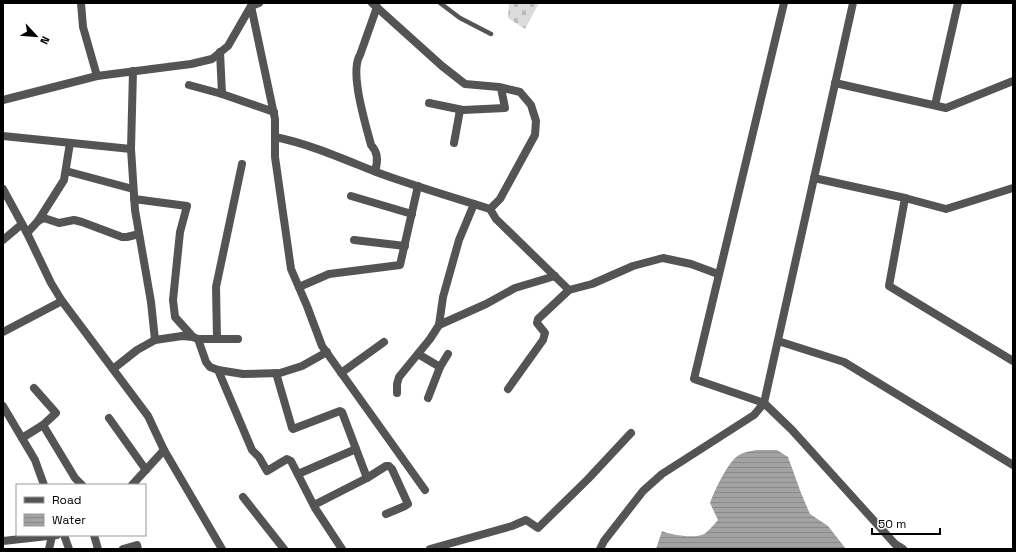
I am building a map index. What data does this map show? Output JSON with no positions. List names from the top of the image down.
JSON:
{
  "legend": ["Road", "Water"],
  "scale_bar": "50 m",
  "north": "bottom right"
}
